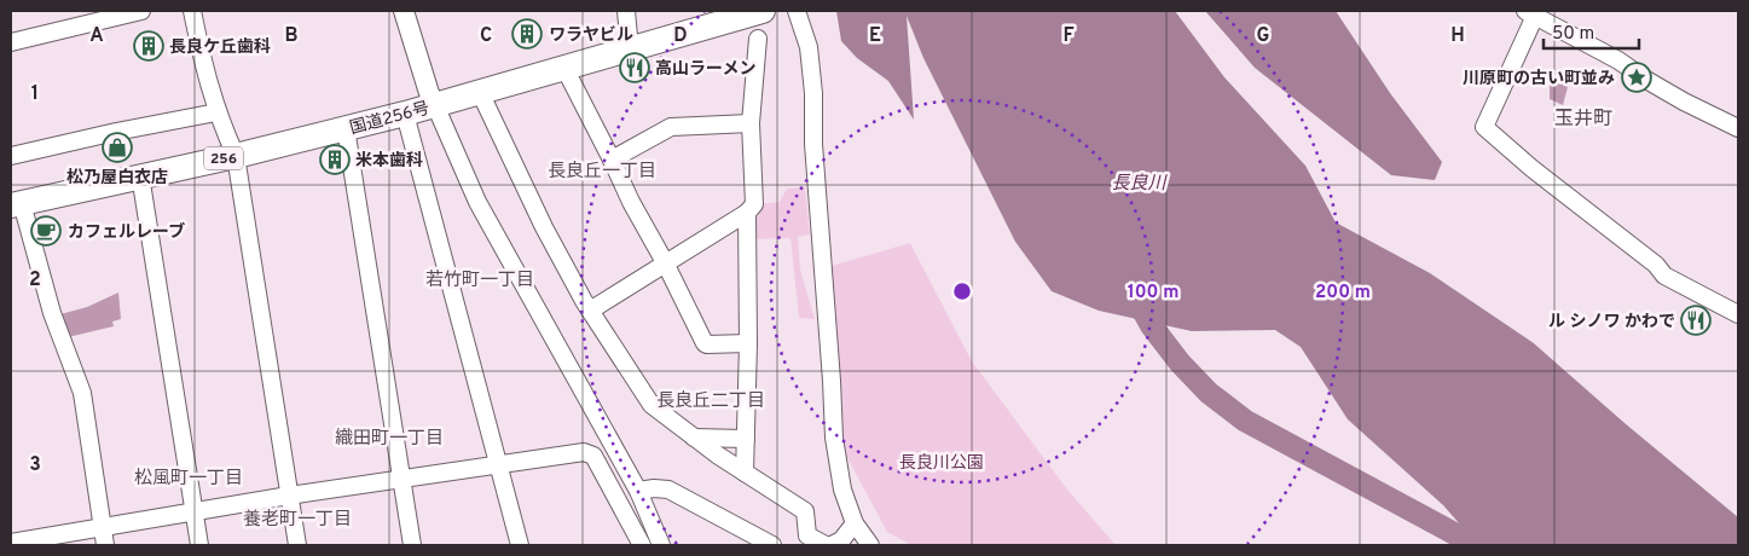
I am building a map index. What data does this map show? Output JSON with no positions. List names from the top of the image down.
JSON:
{
  "streets": {
    "highway": ["国道256号", "256"]
  },
  "districts": [
    "玉井町",
    "長良丘一丁目",
    "若竹町一丁目",
    "長良丘二丁目",
    "織田町一丁目",
    "松風町一丁目",
    "養老町一丁目"
  ],
  "water": ["長良川"],
  "parks": ["長良川公園"],
  "places": {
    "building": ["ワラヤビル", "長良ケ丘歯科", "米本歯科"],
    "restaurant": ["高山ラーメン", "ル シノワ かわで"],
    "place": ["川原町の古い町並み"],
    "shop": ["松乃屋白衣店"],
    "cafe": ["カフェルレーブ"]
  },
  "scale_bar": "50 m",
  "grid": {
    "columns": [
      "A",
      "B",
      "C",
      "D",
      "E",
      "F",
      "G",
      "H"
    ],
    "rows": ["1", "2", "3"]
  },
  "rings": ["100 m", "200 m"]
}
